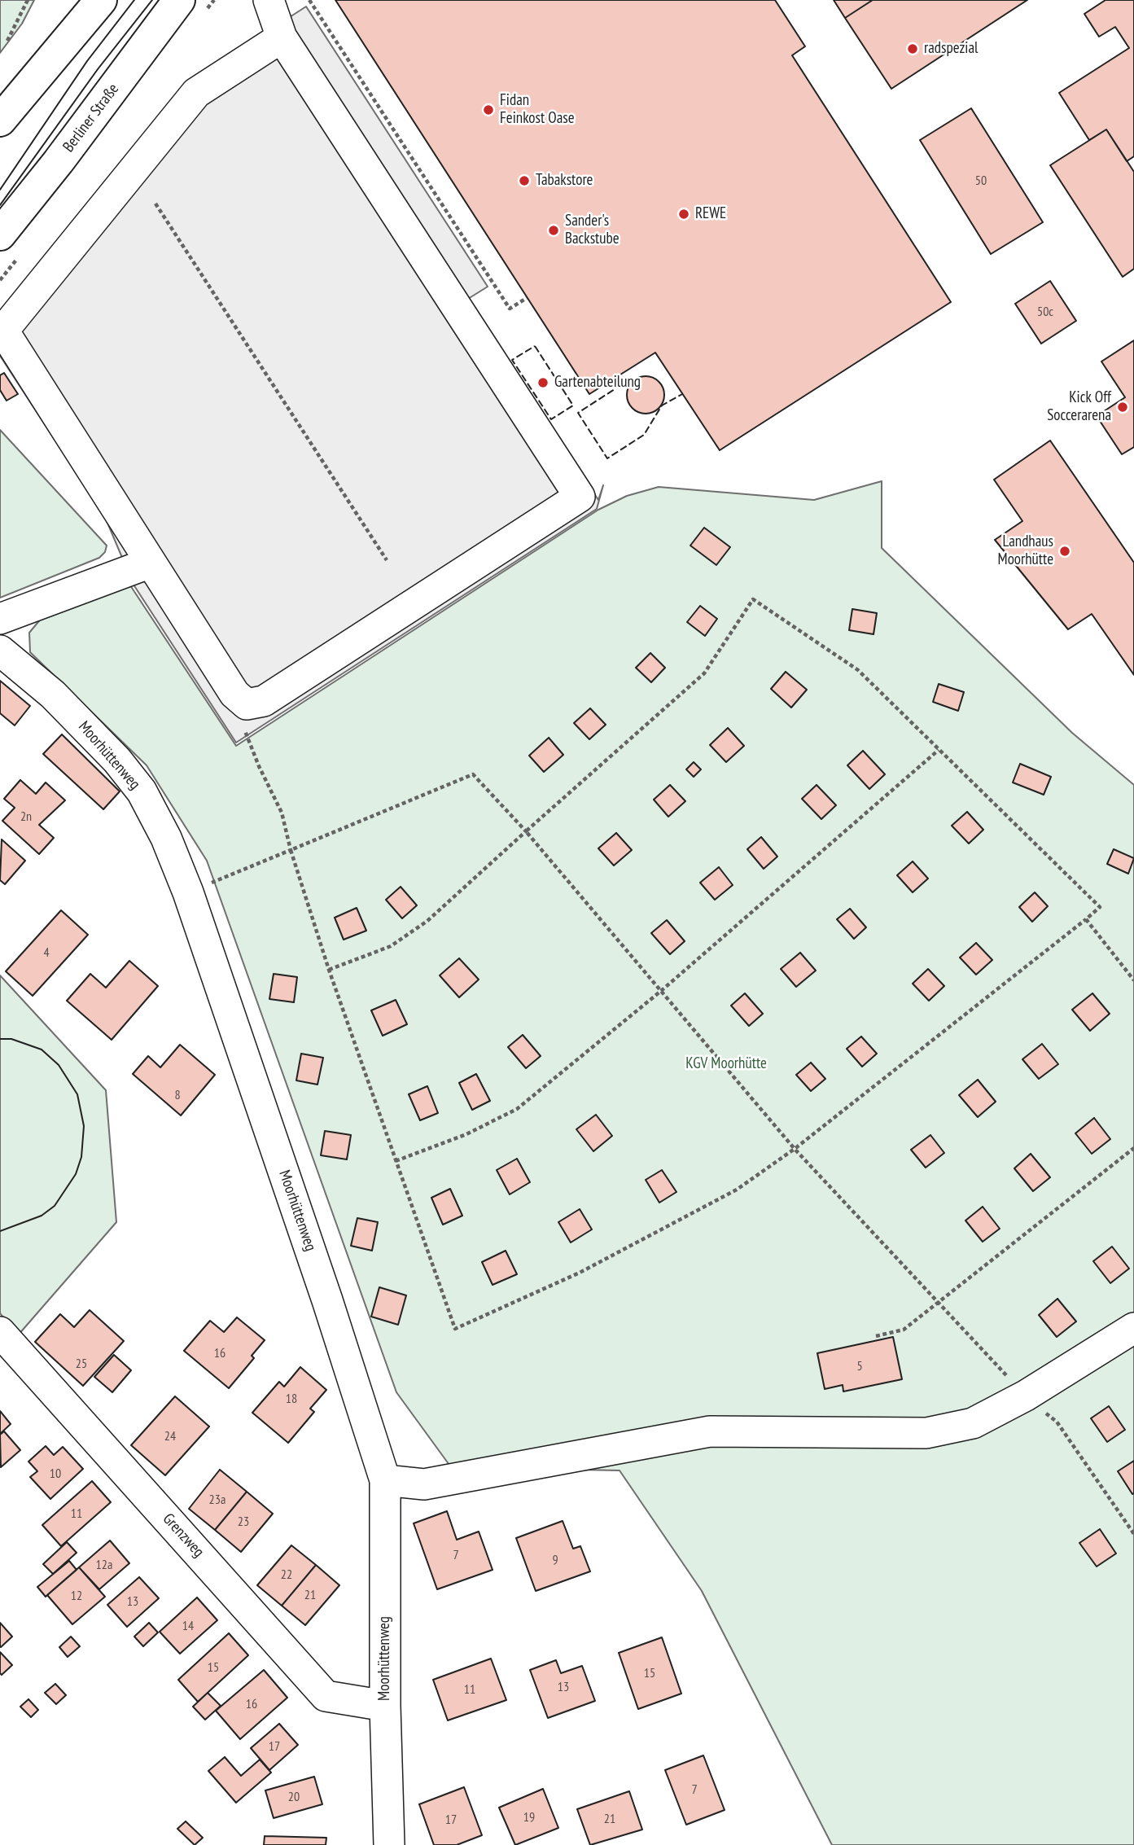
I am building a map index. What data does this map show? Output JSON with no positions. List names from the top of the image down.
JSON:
{
  "streets": {
    "main road": ["Berliner Straße"],
    "street": ["Moorhüttenweg", "Grenzweg"]
  },
  "crossings": [
    ["Moorhüttenweg", "Grenzweg"]
  ],
  "parks": ["KGV Moorhütte"],
  "places": [
    "radspezial",
    "Fidan Feinkost Oase",
    "Tabakstore",
    "REWE",
    "Sander's Backstube",
    "Gartenabteilung",
    "Kick Off Soccerarena",
    "Landhaus Moorhütte"
  ],
  "house_numbers": [
    "50",
    "50c",
    "2n",
    "4",
    "8",
    "16",
    "25",
    "5",
    "18",
    "24",
    "10",
    "23a",
    "11",
    "23",
    "7",
    "9",
    "12a",
    "22",
    "21",
    "12",
    "13",
    "14",
    "15",
    "15",
    "13",
    "11",
    "16",
    "17",
    "7",
    "20",
    "19",
    "21",
    "17"
  ]
}
